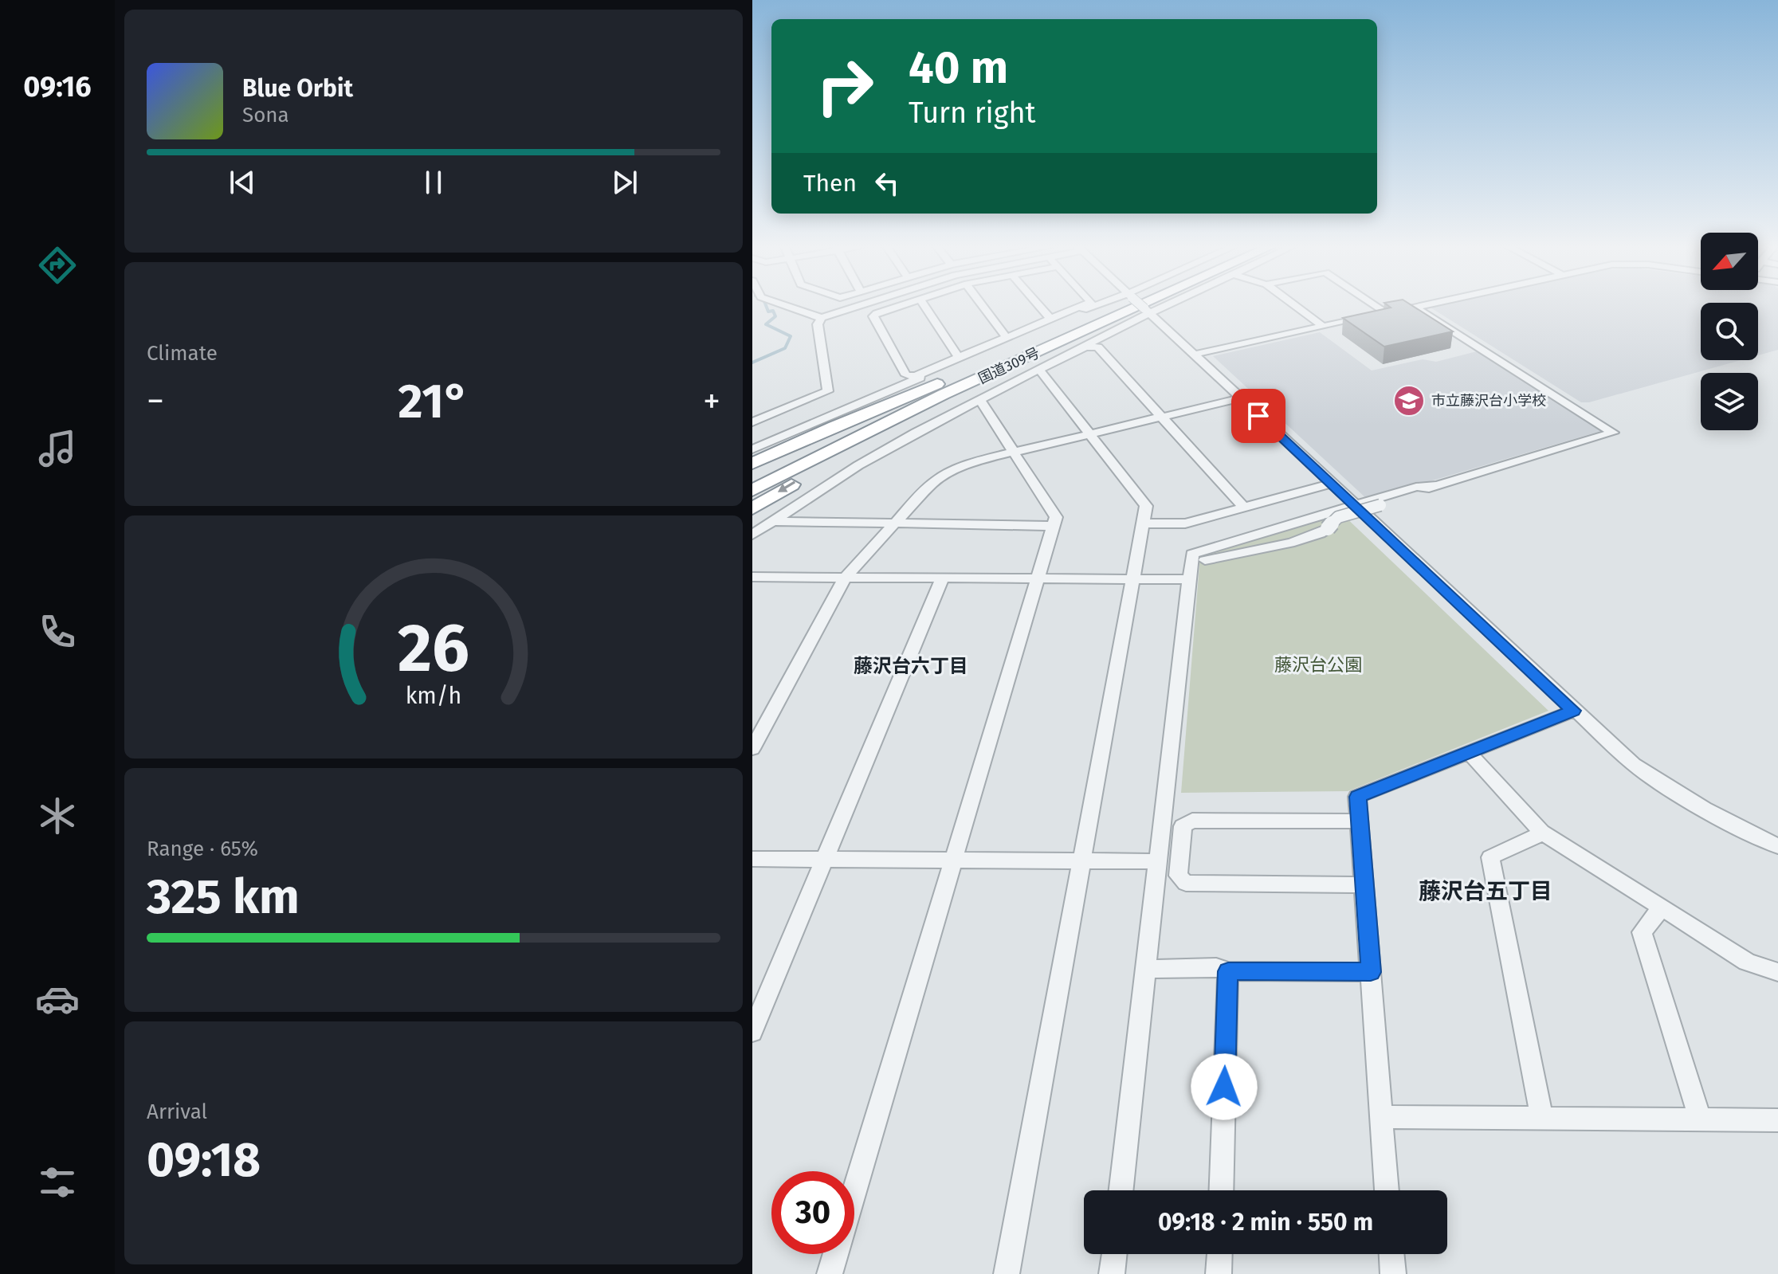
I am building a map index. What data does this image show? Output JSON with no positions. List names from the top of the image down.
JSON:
{
  "streets": {
    "highway": ["国道309号"]
  },
  "districts": ["藤沢台六丁目", "藤沢台五丁目"],
  "parks": ["藤沢台公園"],
  "places": {
    "school or university": ["市立藤沢台小学校"]
  },
  "north": "bottom left",
  "page": {
    "tabs": "09:16",
    "turn": ["40 m", "Turn right"],
    "song": ["Blue Orbit", "Sona"],
    "then": "Then",
    "tile": [
      "Climate",
      ["Range · 65%", "325 km"],
      ["Arrival", "09:18"]
    ],
    "heat": ["−", "21°", "+"],
    "limit": "30",
    "trip": "09:18 · 2 min · 550 m",
    "gauge": ["26", "km/h"]
  }
}
